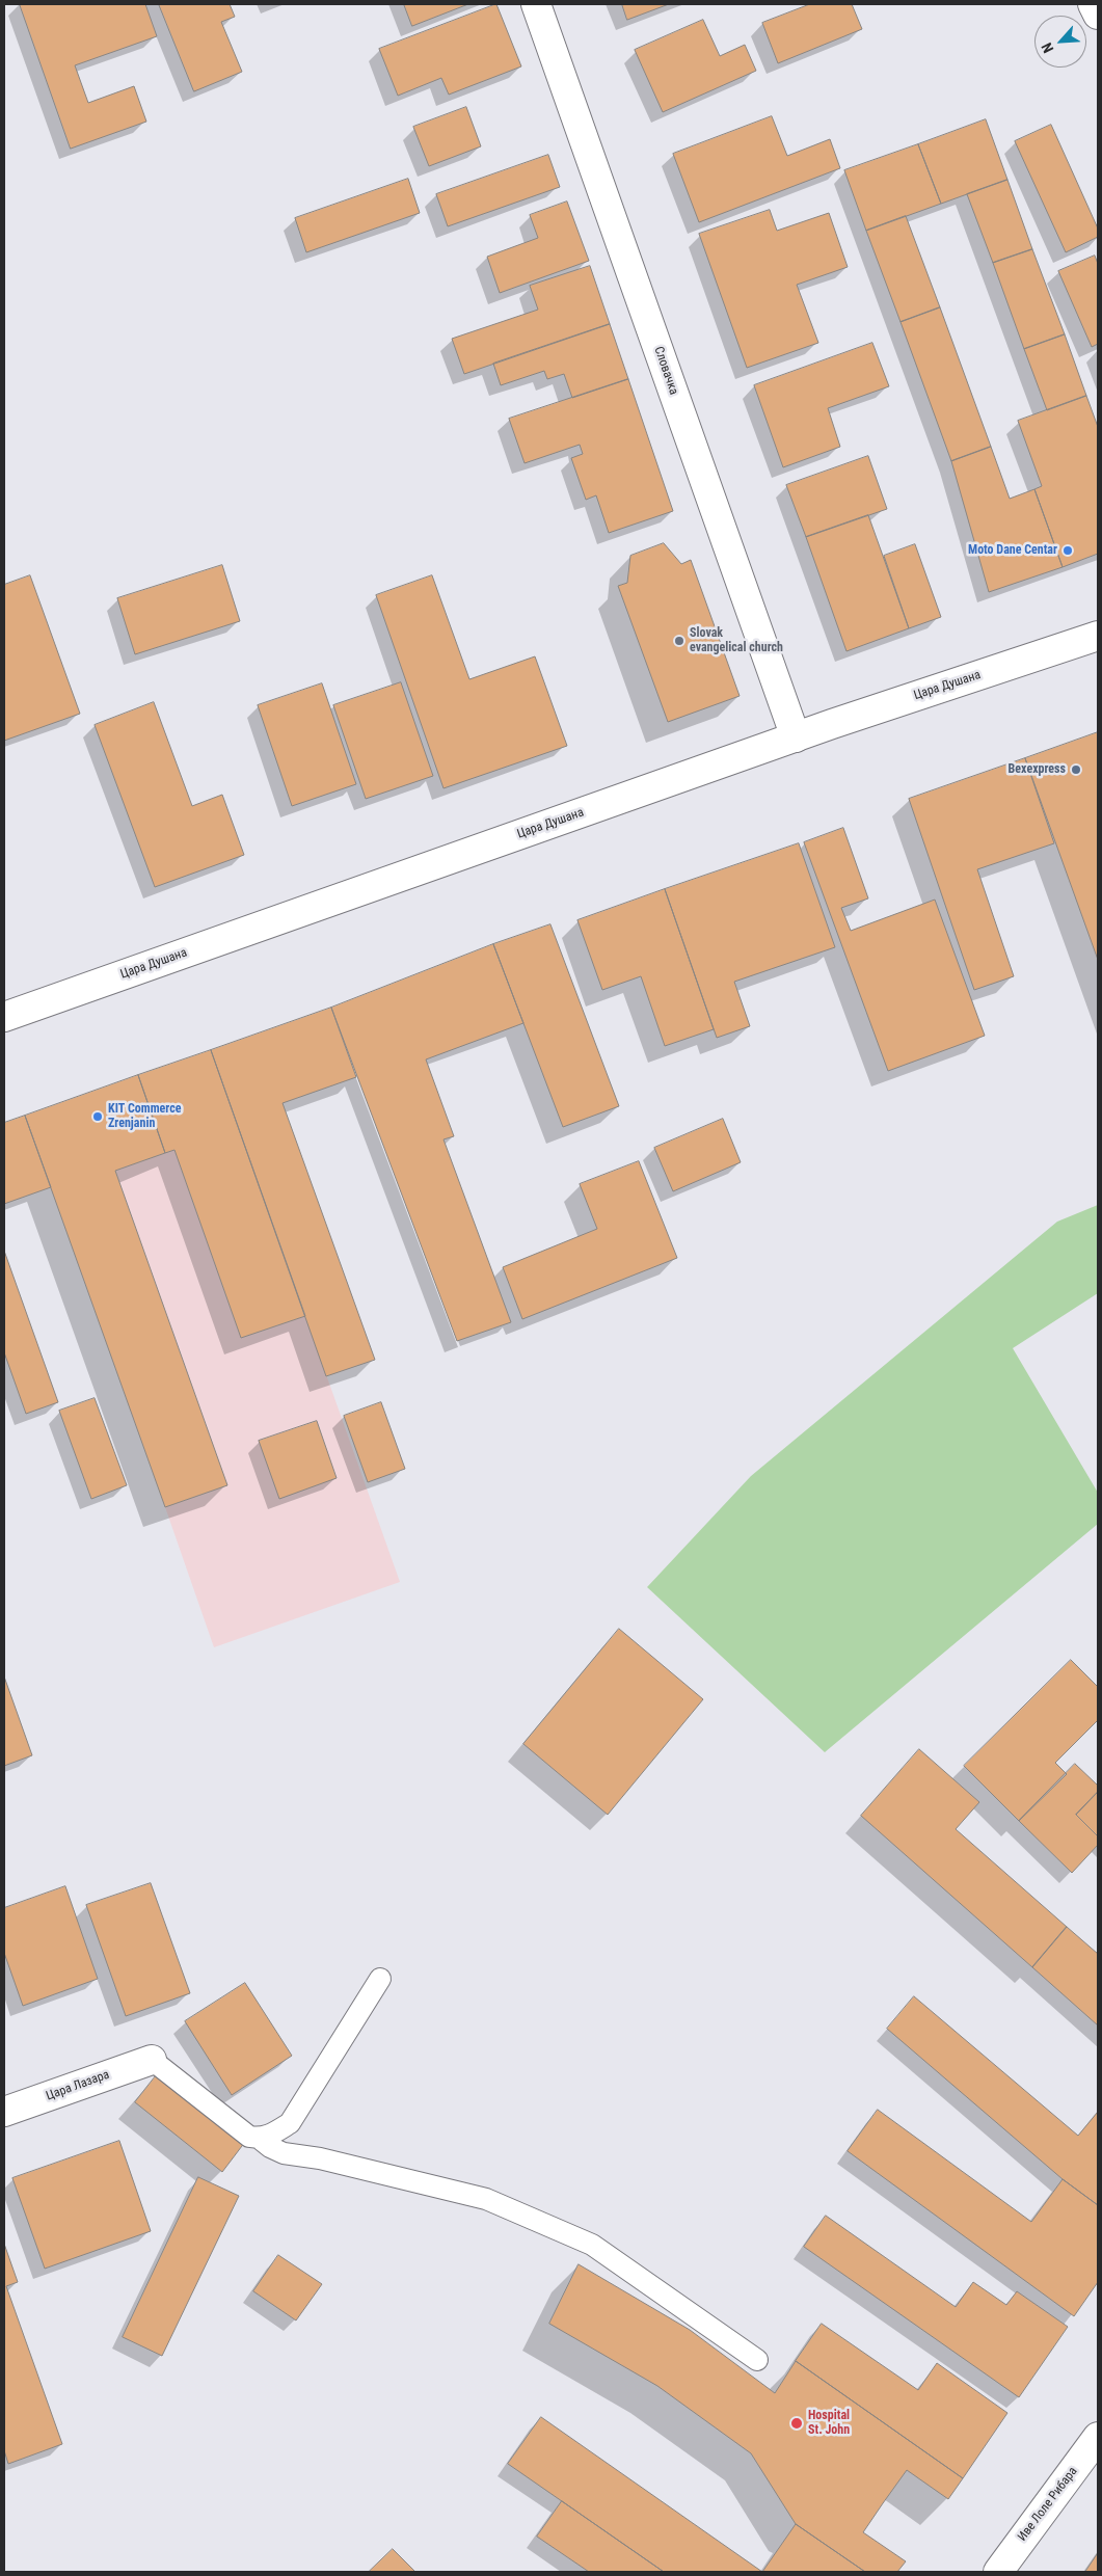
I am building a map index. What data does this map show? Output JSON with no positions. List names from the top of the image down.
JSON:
{
  "streets": {
    "street": [
      "Словачка",
      "Цара Душана",
      "Цара Лазара",
      "Иве Лоле Рибара"
    ]
  },
  "crossings": [
    ["Словачка", "Цара Душана"]
  ],
  "places": [
    "Moto Dane Centar",
    "Slovak evangelical church",
    "Bexexpress",
    "KIT Commerce Zrenjanin",
    "Hospital St. John"
  ],
  "north": "bottom left"
}
